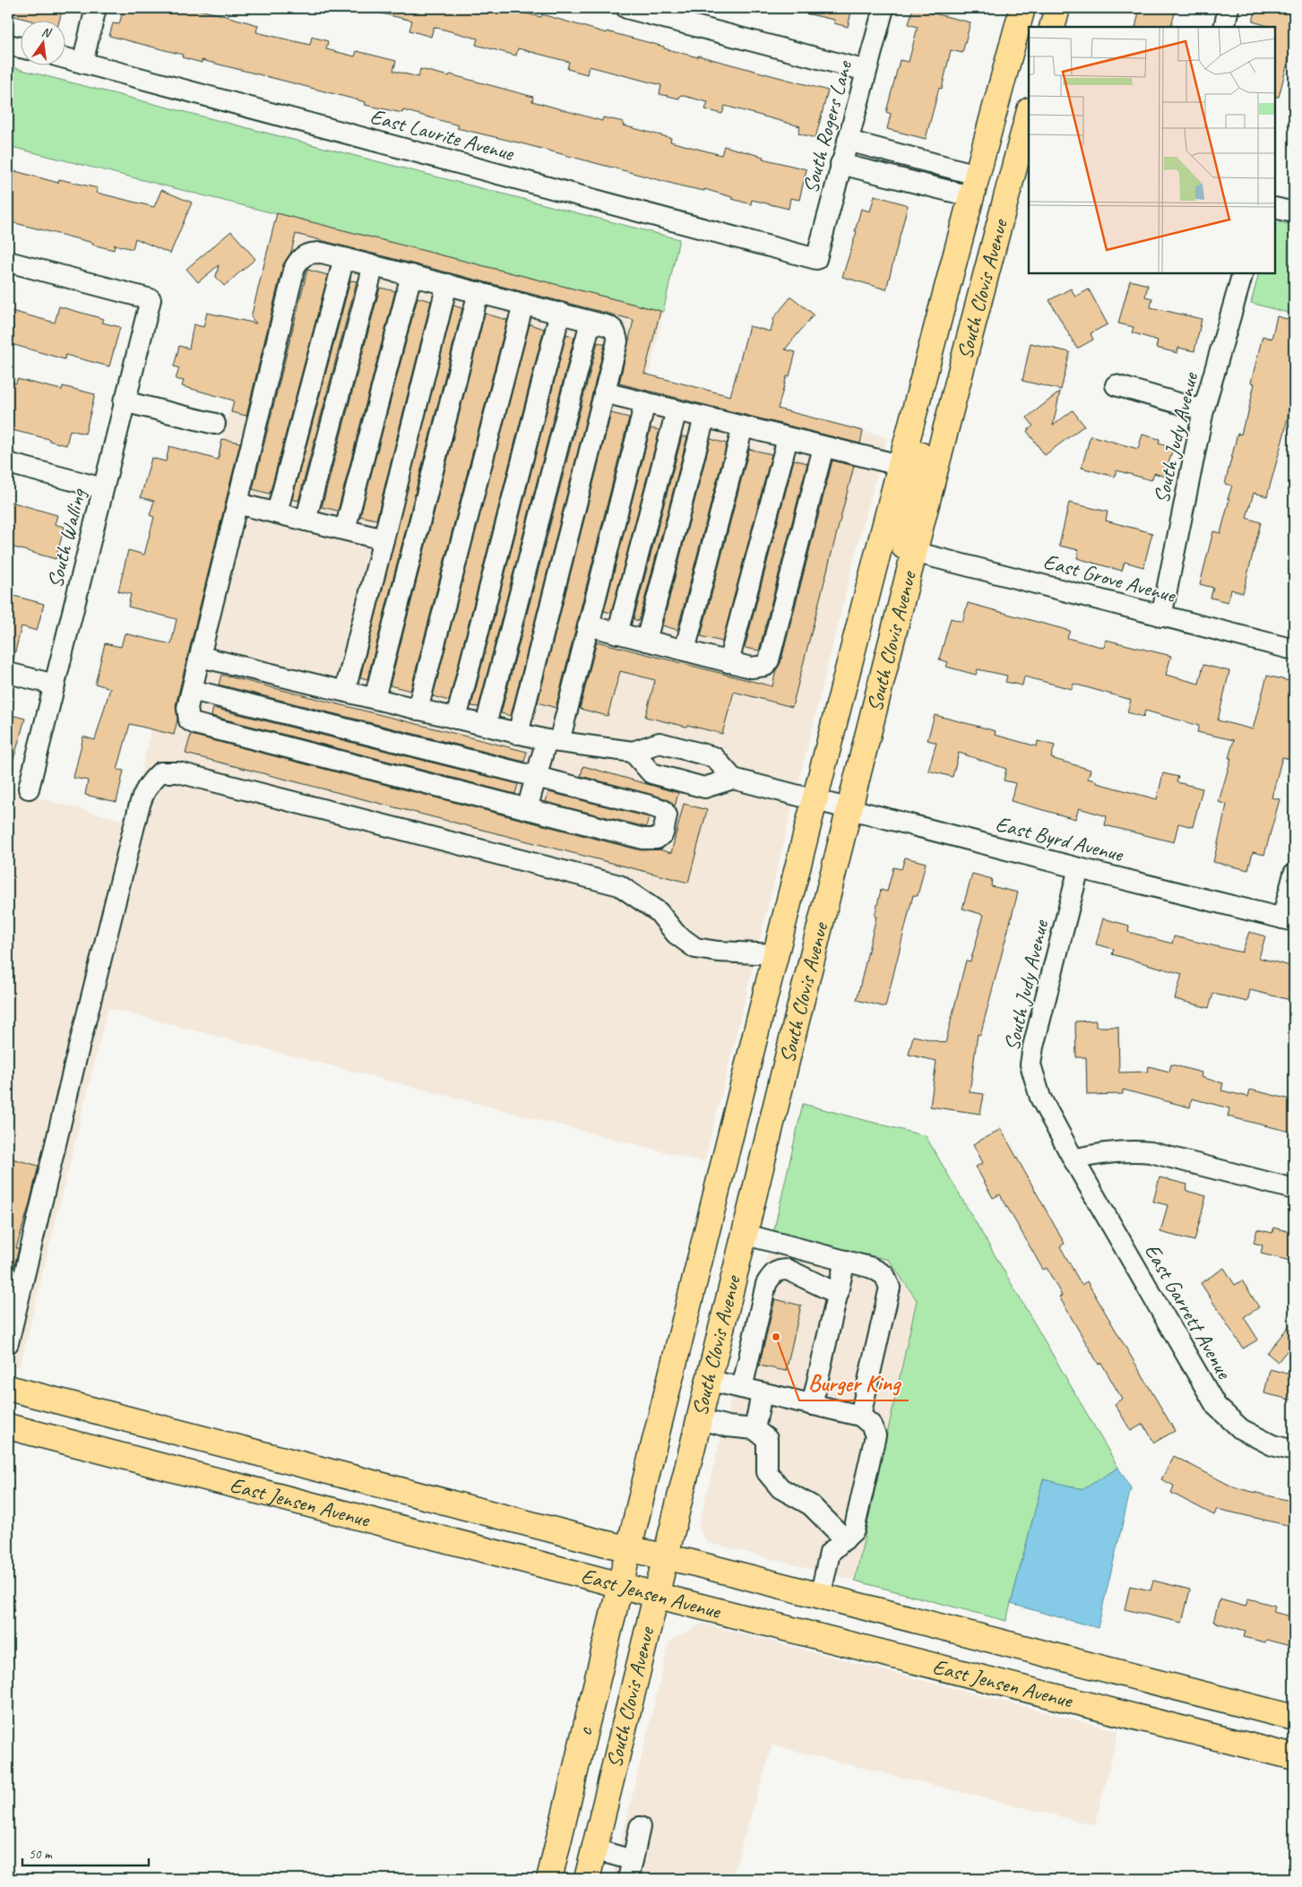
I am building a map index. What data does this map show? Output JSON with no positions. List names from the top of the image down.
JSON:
{
  "streets": {
    "main road": ["South Clovis Avenue", "East Jensen Avenue", "c"],
    "street": [
      "South Rogers Lane",
      "East Laurite Avenue",
      "South Judy Avenue",
      "South Walling",
      "East Grove Avenue",
      "East Byrd Avenue",
      "East Garrett Avenue"
    ]
  },
  "crossings": [
    ["South Rogers Lane", "East Laurite Avenue"],
    ["South Clovis Avenue", "East Grove Avenue"],
    ["South Clovis Avenue", "East Byrd Avenue"],
    ["South Clovis Avenue", "East Jensen Avenue"],
    ["South Clovis Avenue", "c"],
    ["South Judy Avenue", "East Grove Avenue"],
    ["South Judy Avenue", "East Byrd Avenue"],
    ["South Judy Avenue", "East Garrett Avenue"],
    ["East Jensen Avenue", "c"]
  ],
  "places": ["Burger King"],
  "scale_bar": "50 m",
  "north": "top"
}
